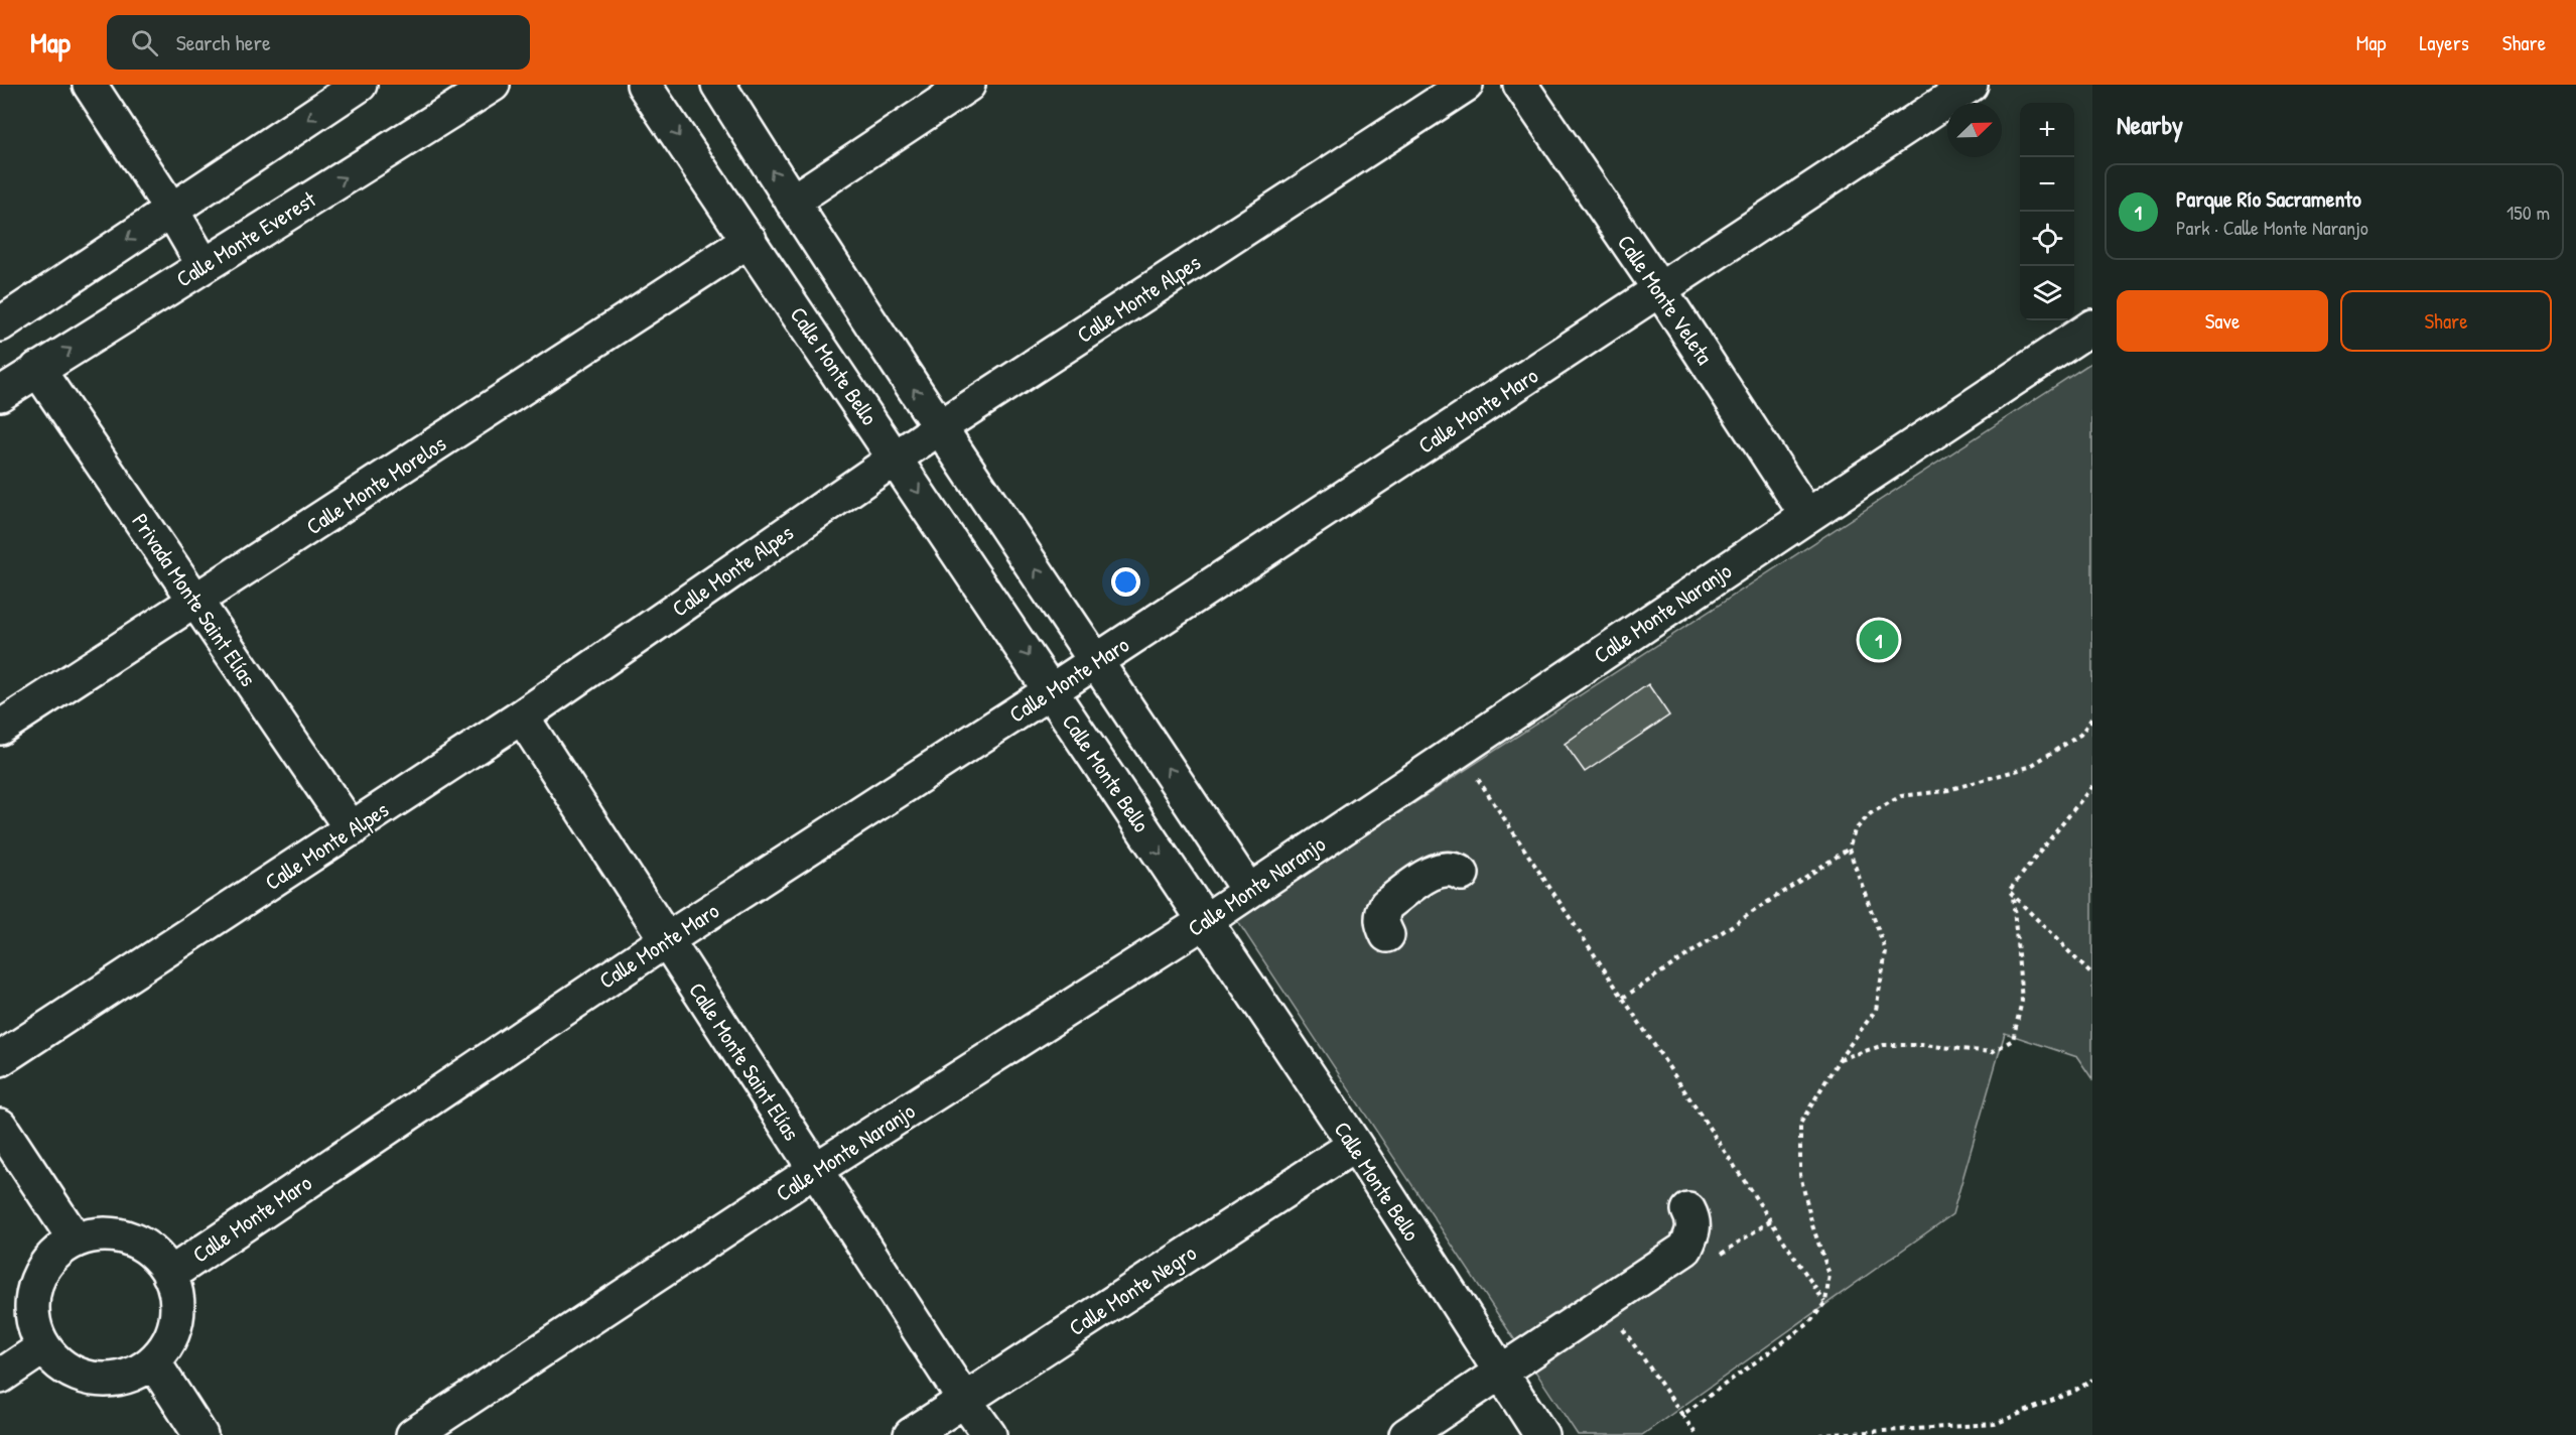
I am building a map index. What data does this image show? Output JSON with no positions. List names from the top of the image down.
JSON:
{
  "streets": {
    "street": [
      "Calle Monte Everest",
      "Calle Monte Alpes",
      "Calle Monte Veleta",
      "Calle Monte Bello",
      "Calle Monte Maro",
      "Calle Monte Morelos",
      "Privada Monte Saint Elías",
      "Calle Monte Naranjo",
      "Calle Monte Saint Elías",
      "Calle Monte Negro"
    ]
  },
  "crossings": [
    ["Calle Monte Everest", "Privada Monte Saint Elías"],
    ["Calle Monte Alpes", "Calle Monte Bello"],
    ["Calle Monte Alpes", "Privada Monte Saint Elías"],
    ["Calle Monte Alpes", "Calle Monte Saint Elías"],
    ["Calle Monte Veleta", "Calle Monte Maro"],
    ["Calle Monte Veleta", "Calle Monte Naranjo"],
    ["Calle Monte Bello", "Calle Monte Maro"],
    ["Calle Monte Bello", "Calle Monte Morelos"],
    ["Calle Monte Bello", "Calle Monte Naranjo"],
    ["Calle Monte Bello", "Calle Monte Negro"],
    ["Calle Monte Maro", "Calle Monte Saint Elías"],
    ["Calle Monte Morelos", "Privada Monte Saint Elías"],
    ["Calle Monte Naranjo", "Calle Monte Saint Elías"],
    ["Calle Monte Saint Elías", "Calle Monte Negro"]
  ],
  "north": "top right",
  "page": {
    "header": "Map",
    "search": "Search here",
    "nav": ["Map", "Layers", "Share"],
    "heading": "Nearby",
    "map_buttons": ["+", "−"],
    "list": [
      {
        "mark": "1",
        "name": "Parque Río Sacramento",
        "note": "Park · Calle Monte Naranjo",
        "value": "150 m"
      }
    ],
    "buttons": ["Save", "Share"],
    "pins": "1"
  }
}
